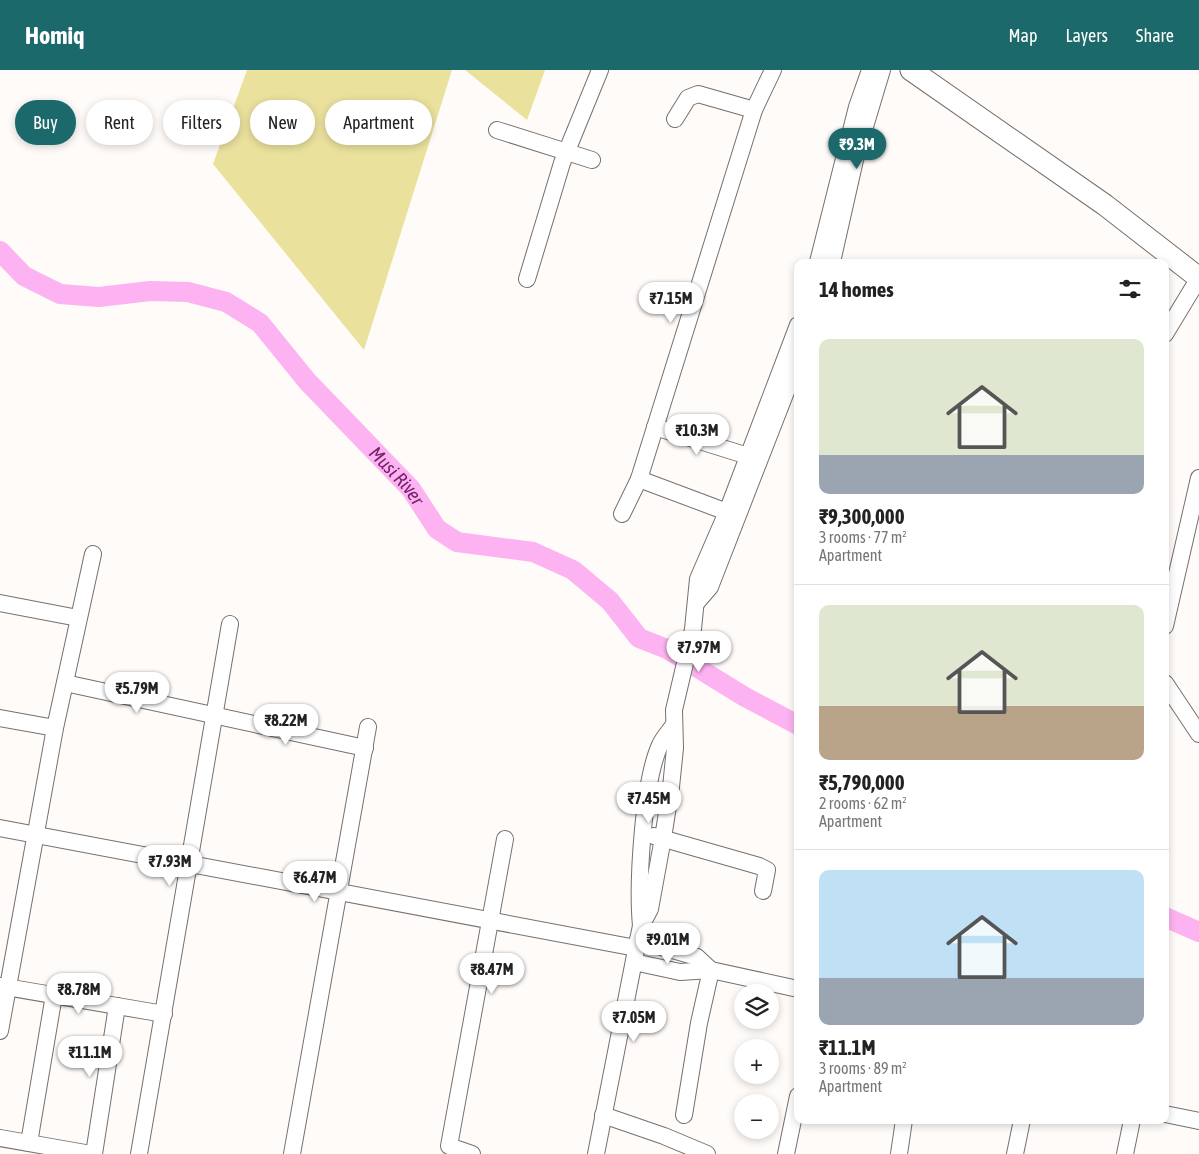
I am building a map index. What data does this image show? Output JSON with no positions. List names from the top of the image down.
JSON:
{
  "water": ["Musi River"],
  "page": {
    "header": "Homiq",
    "nav": ["Map", "Layers", "Share"],
    "chip": [
      "Buy",
      "Rent",
      "Filters",
      "New",
      "Apartment"
    ],
    "price": [
      "₹9.3M",
      "₹7.15M",
      "₹10.3M",
      "₹7.97M",
      "₹5.79M",
      "₹8.22M",
      "₹7.45M",
      "₹7.93M",
      "₹6.47M",
      "₹9.01M",
      "₹8.47M",
      "₹8.78M",
      "₹7.05M",
      "₹11.1M"
    ],
    "heading": "14 homes",
    "list": [
      {
        "name": "₹9,300,000",
        "note": "3 rooms · 77 m² · Apartment"
      },
      {
        "name": "₹5,790,000",
        "note": "2 rooms · 62 m² · Apartment"
      },
      {
        "name": "₹11.1M",
        "note": "3 rooms · 89 m² · Apartment"
      }
    ],
    "map_buttons": ["+", "−"]
  }
}
